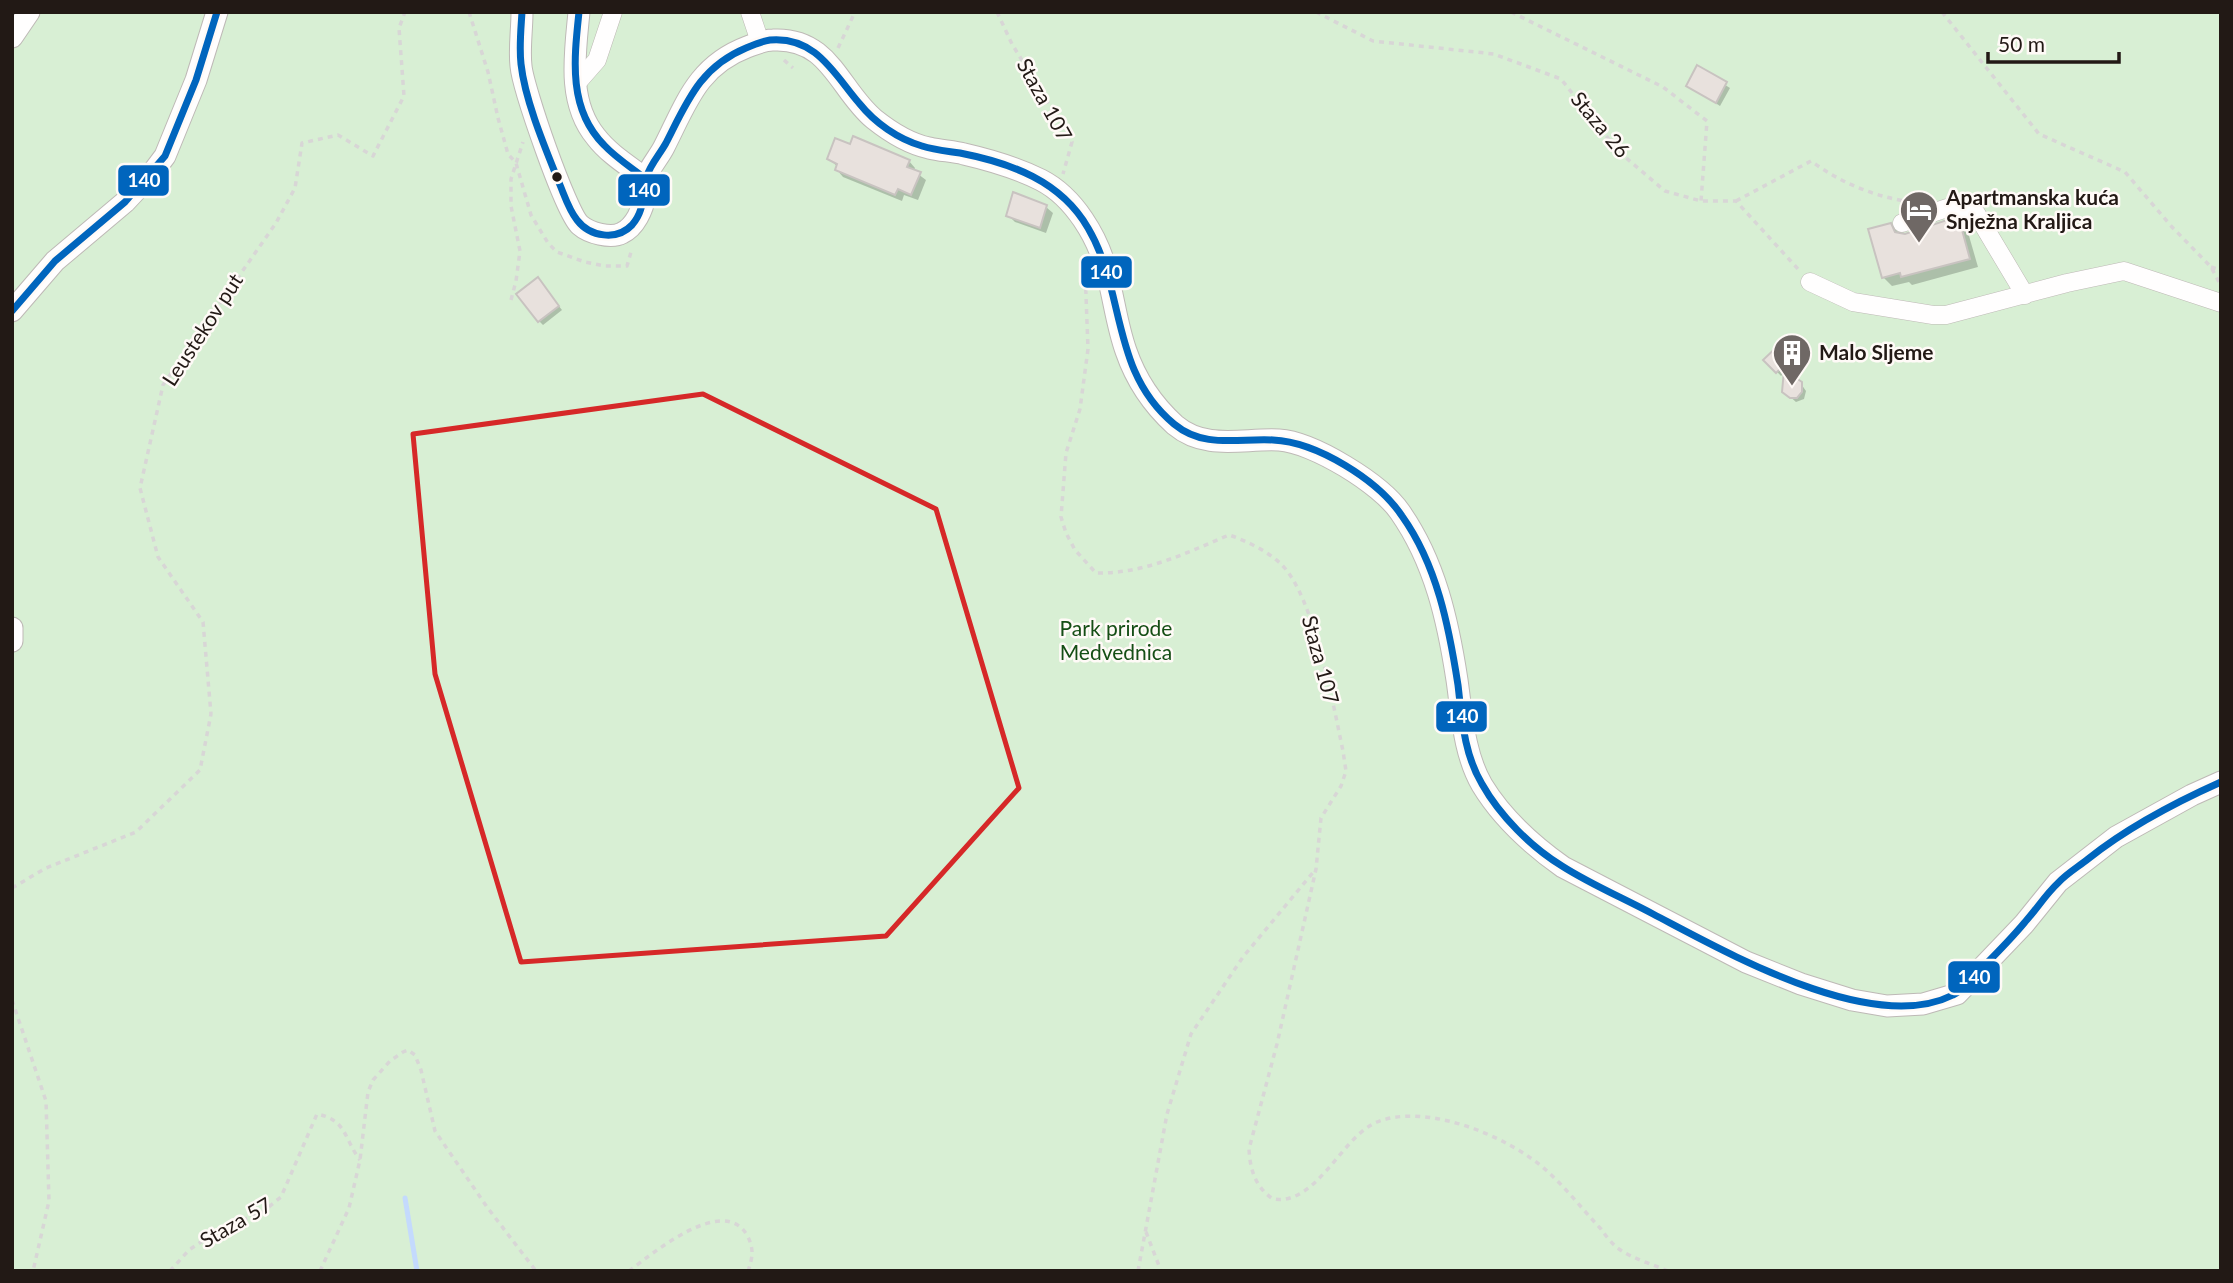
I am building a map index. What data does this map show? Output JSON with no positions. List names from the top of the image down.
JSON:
{
  "streets": {
    "path": [
      "Staza 107",
      "Staza 26",
      "Leustekov put",
      "Staza 57"
    ]
  },
  "parks": ["Park prirode Medvednica"],
  "places": {
    "hotel": ["Apartmanska kuća Snježna Kraljica"],
    "building": ["Malo Sljeme"]
  },
  "lines": ["transit line 140"],
  "scale_bar": "50 m"
}
